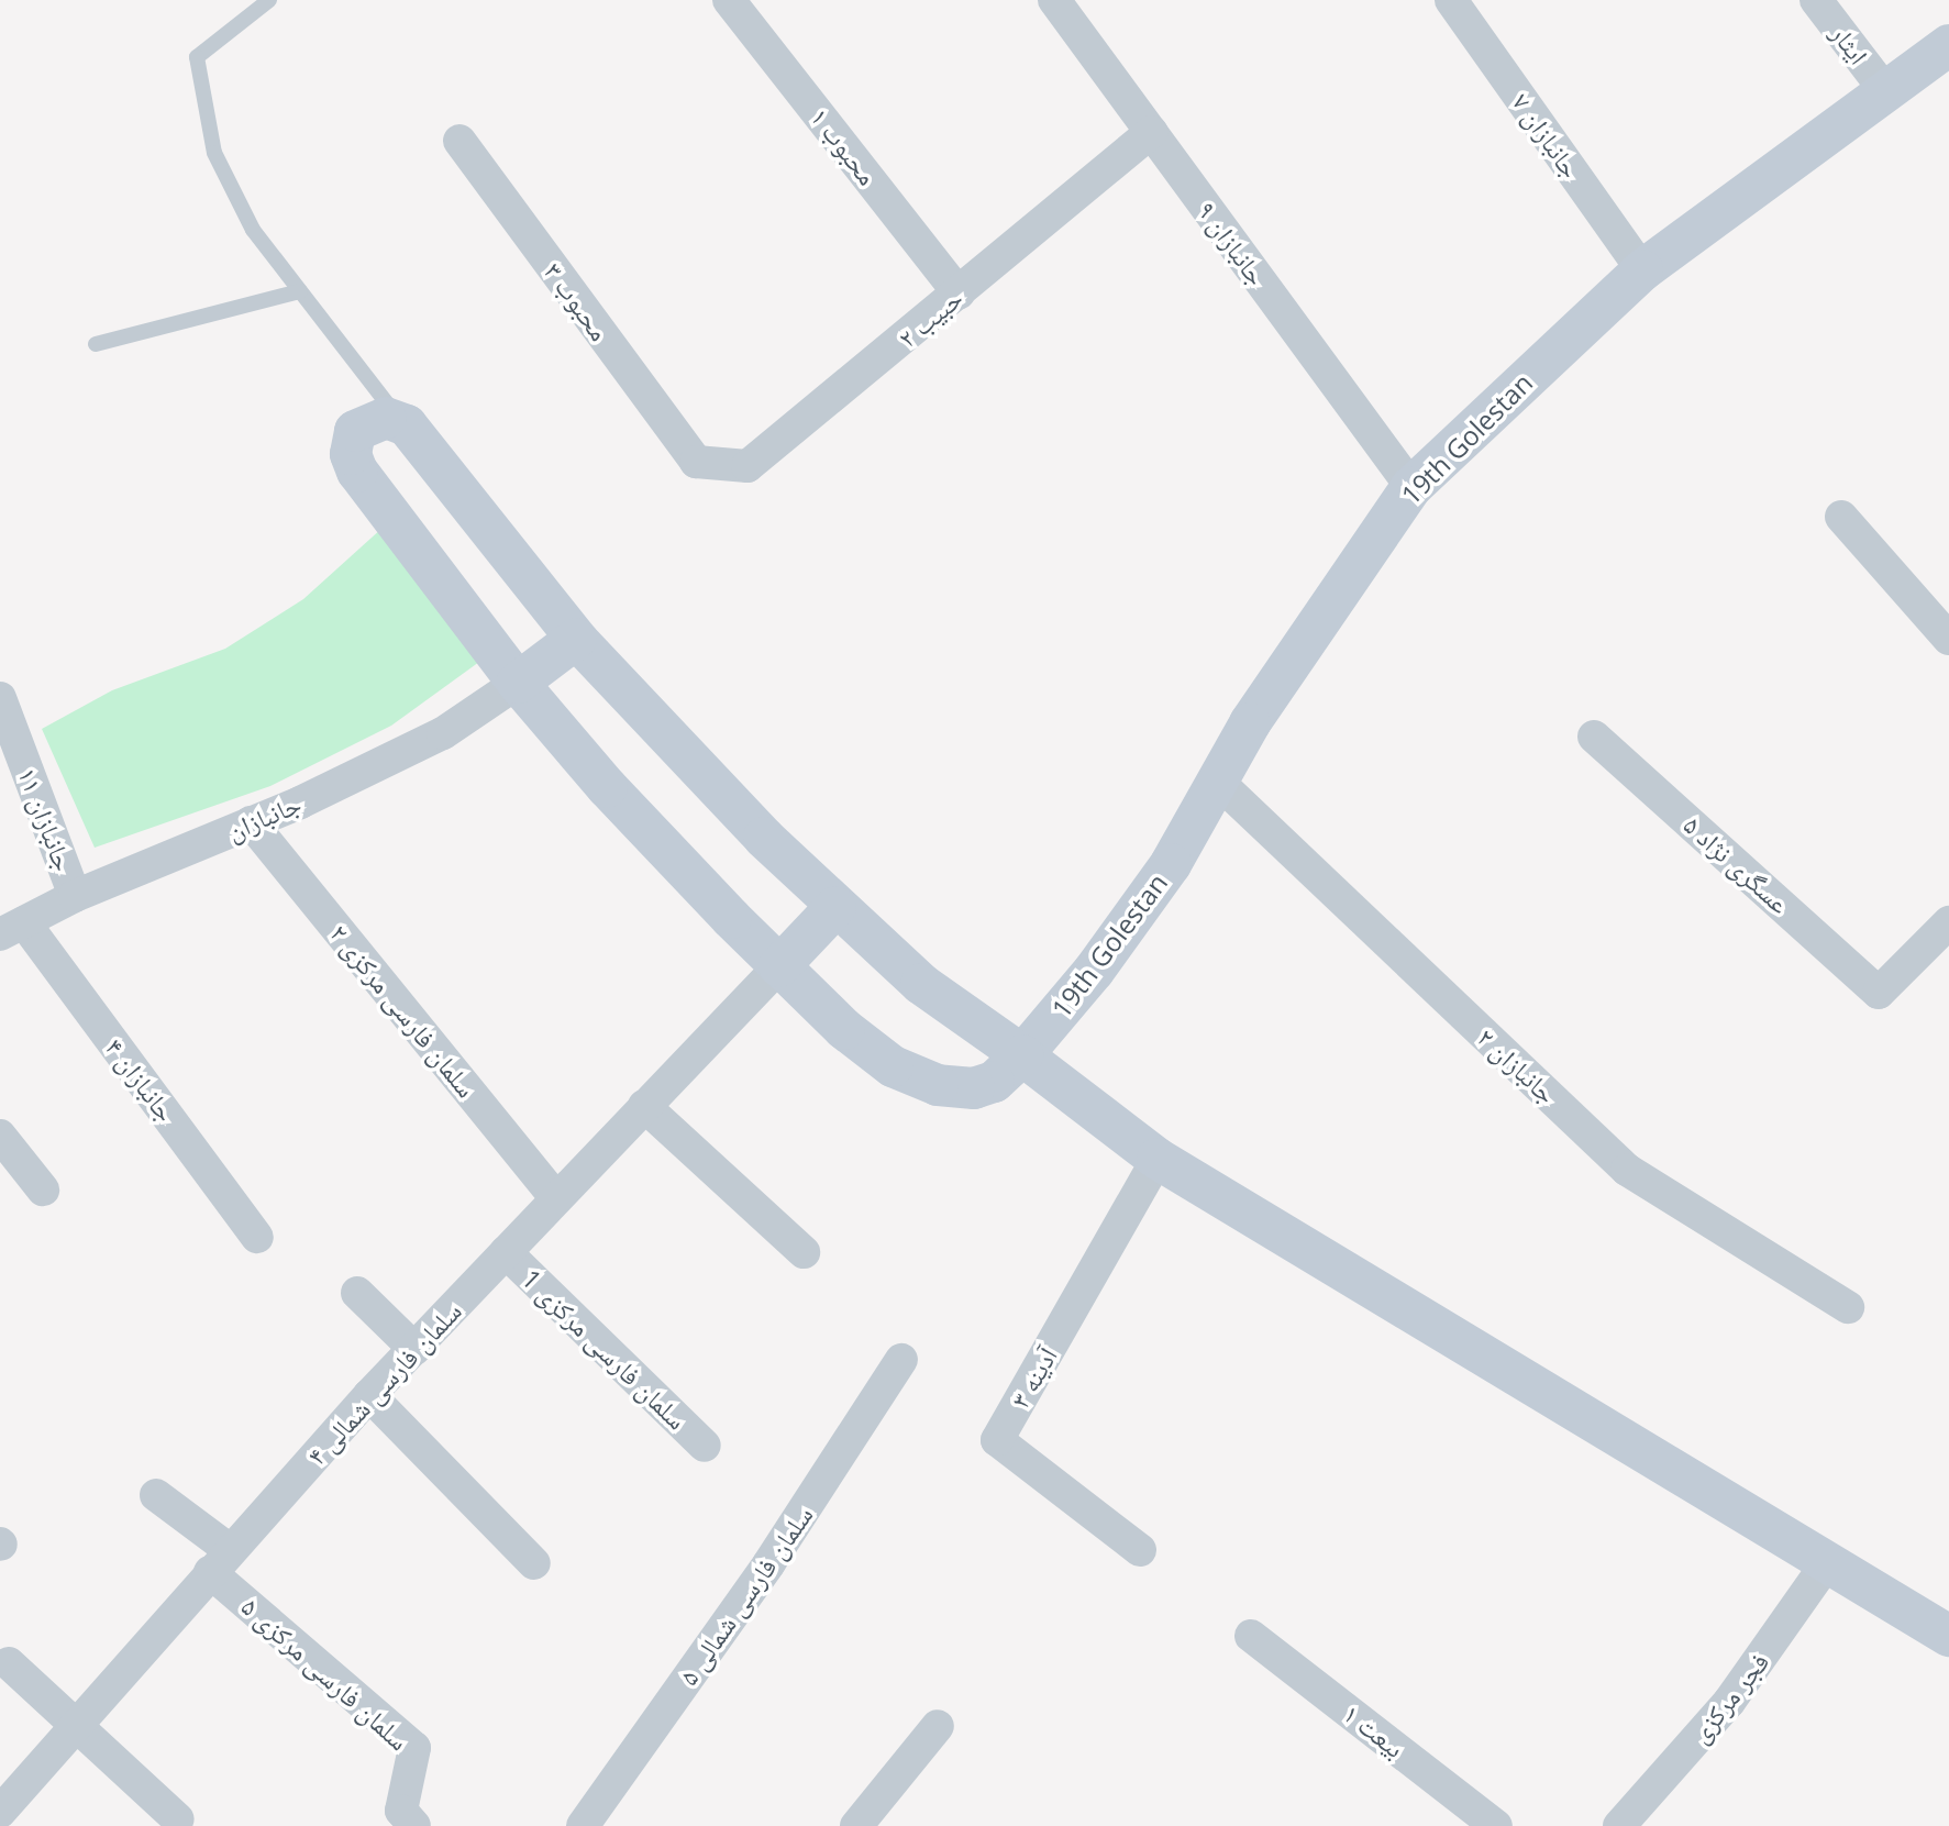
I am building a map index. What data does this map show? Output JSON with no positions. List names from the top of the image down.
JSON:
{
  "streets": {
    "main road": ["19th Golestan"],
    "street": [
      "ایثار",
      "جانبازان ۷",
      "محبوب ۱",
      "جانبازان ۹",
      "محبوب ۳",
      "حبیب ۲",
      "جانبازان",
      "جانبازان ۱۱",
      "عسگری نژاد ۵",
      "سلمان فارسی مرکزی ۲",
      "جانبازان ۲",
      "جانبازان ۴",
      "سلمان فارسی مرکزی 1",
      "آدینه ۳",
      "سلمان فارسی شمالی ۴",
      "سلمان فارسی شمالی ۵",
      "سلمان فارسی مرکزی ۵",
      "فجر مرکزی",
      "بیعت ۱"
    ]
  },
  "crossings": [
    ["ایثار", "19th Golestan"],
    ["جانبازان ۷", "19th Golestan"],
    ["محبوب ۱", "حبیب ۲"],
    ["جانبازان ۹", "حبیب ۲"],
    ["جانبازان ۹", "19th Golestan"],
    ["محبوب ۳", "حبیب ۲"],
    ["19th Golestan", "جانبازان"],
    ["19th Golestan", "جانبازان ۲"],
    ["19th Golestan", "سلمان فارسی شمالی ۴"],
    ["جانبازان", "جانبازان ۱۱"],
    ["جانبازان", "سلمان فارسی مرکزی ۲"],
    ["جانبازان", "جانبازان ۴"],
    ["سلمان فارسی مرکزی ۲", "سلمان فارسی شمالی ۴"],
    ["سلمان فارسی مرکزی 1", "سلمان فارسی شمالی ۴"],
    ["سلمان فارسی شمالی ۴", "سلمان فارسی مرکزی ۵"]
  ]
}
